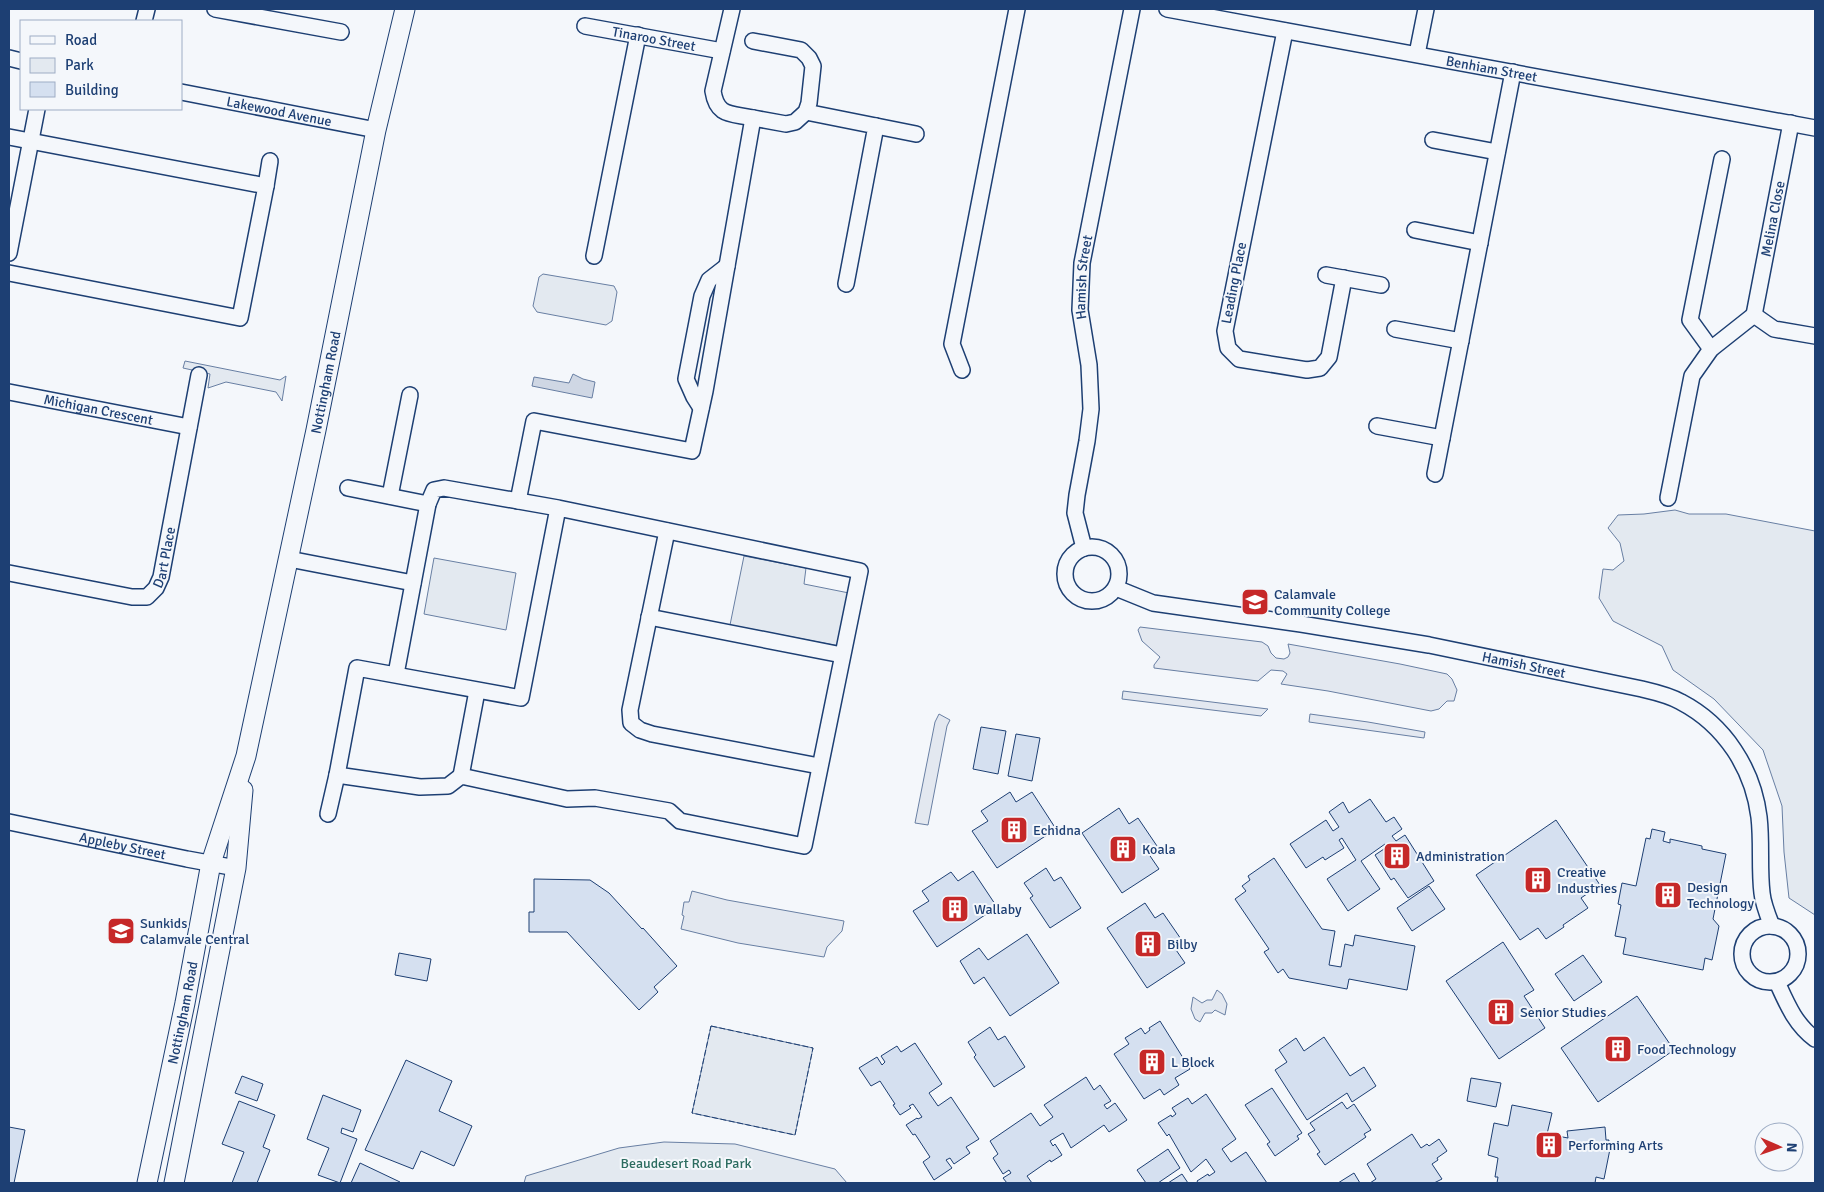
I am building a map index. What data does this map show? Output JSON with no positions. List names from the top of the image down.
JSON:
{
  "streets": {
    "street": [
      "Tinaroo Street",
      "Benhiam Street",
      "Lakewood Avenue",
      "Melina Close",
      "Hamish Street",
      "Leading Place",
      "Nottingham Road",
      "Michigan Crescent",
      "Dart Place",
      "Appleby Street"
    ]
  },
  "crossings": [
    ["Benhiam Street", "Melina Close"],
    ["Benhiam Street", "Leading Place"],
    ["Lakewood Avenue", "Nottingham Road"],
    ["Nottingham Road", "Appleby Street"],
    ["Michigan Crescent", "Dart Place"]
  ],
  "parks": ["Beaudesert Road Park"],
  "places": {
    "school or university": ["Calamvale Community College", "Sunkids Calamvale Central"],
    "building": [
      "Echidna",
      "Koala",
      "Administration",
      "Creative Industries",
      "Design Technology",
      "Wallaby",
      "Bilby",
      "Senior Studies",
      "Food Technology",
      "L Block",
      "Performing Arts"
    ]
  },
  "legend": ["Road", "Park", "Building"],
  "north": "right"
}
